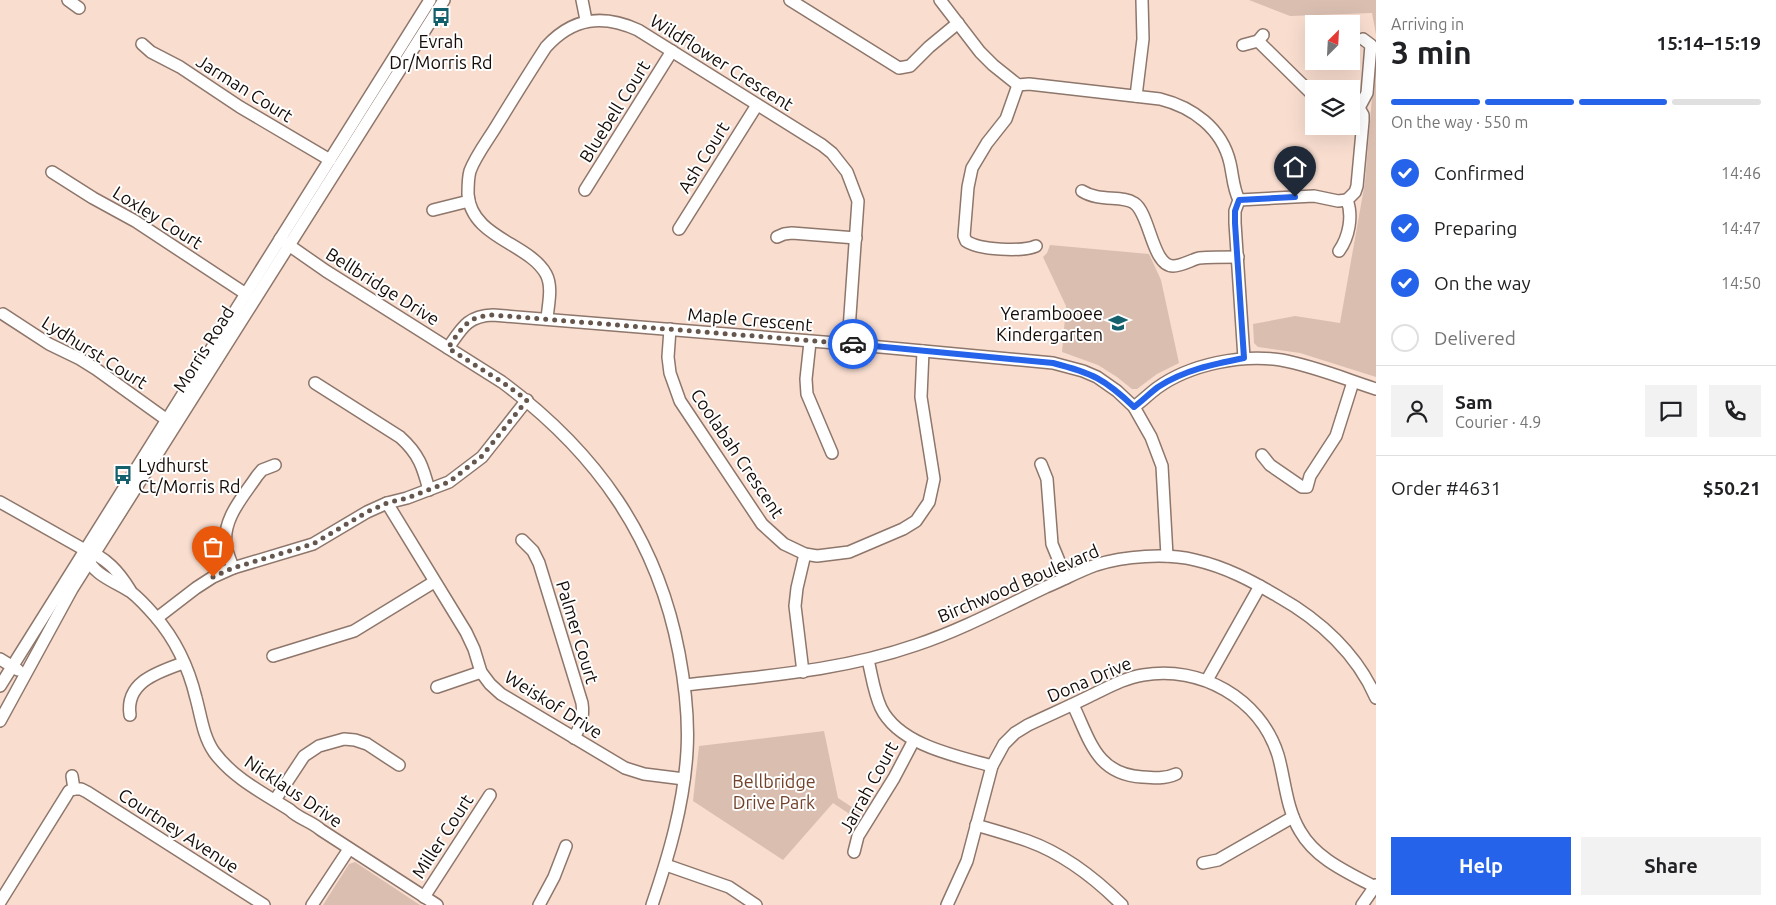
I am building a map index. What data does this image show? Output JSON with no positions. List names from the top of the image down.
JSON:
{
  "streets": {
    "street": [
      "Wildflower Crescent",
      "Jarman Court",
      "Bluebell Court",
      "Ash Court",
      "Loxley Court",
      "Bellbridge Drive",
      "Maple Crescent",
      "Morris Road",
      "Lydhurst Court",
      "Coolabah Crescent",
      "Birchwood Boulevard",
      "Palmer Court",
      "Dona Drive",
      "Weiskof Drive",
      "Jarrah Court",
      "Nicklaus Drive",
      "Courtney Avenue",
      "Miller Court"
    ]
  },
  "crossings": [
    ["Wildflower Crescent", "Bluebell Court"],
    ["Wildflower Crescent", "Ash Court"],
    ["Wildflower Crescent", "Maple Crescent"],
    ["Jarman Court", "Morris Road"],
    ["Loxley Court", "Morris Road"],
    ["Bellbridge Drive", "Maple Crescent"],
    ["Bellbridge Drive", "Morris Road"],
    ["Bellbridge Drive", "Birchwood Boulevard"],
    ["Bellbridge Drive", "Weiskof Drive"],
    ["Maple Crescent", "Coolabah Crescent"],
    ["Maple Crescent", "Birchwood Boulevard"],
    ["Morris Road", "Lydhurst Court"],
    ["Morris Road", "Nicklaus Drive"],
    ["Palmer Court", "Weiskof Drive"],
    ["Nicklaus Drive", "Miller Court"]
  ],
  "parks": ["Bellbridge Drive Park"],
  "places": {
    "bus stop": ["Evrah Dr/Morris Rd", "Lydhurst Ct/Morris Rd"],
    "school or university": ["Yerambooee Kindergarten"]
  },
  "north": "top right",
  "page": {
    "heading": ["3 min", "Arriving in", "15:14–15:19"],
    "panel": [
      "Sam",
      "Courier · 4.9",
      "Order #4631",
      "$50.21"
    ],
    "bar": "On the way · 550 m",
    "list": [
      ["Confirmed", "14:46"],
      ["Preparing", "14:47"],
      ["On the way", "14:50"],
      "Delivered"
    ],
    "buttons": ["Help", "Share"]
  }
}
